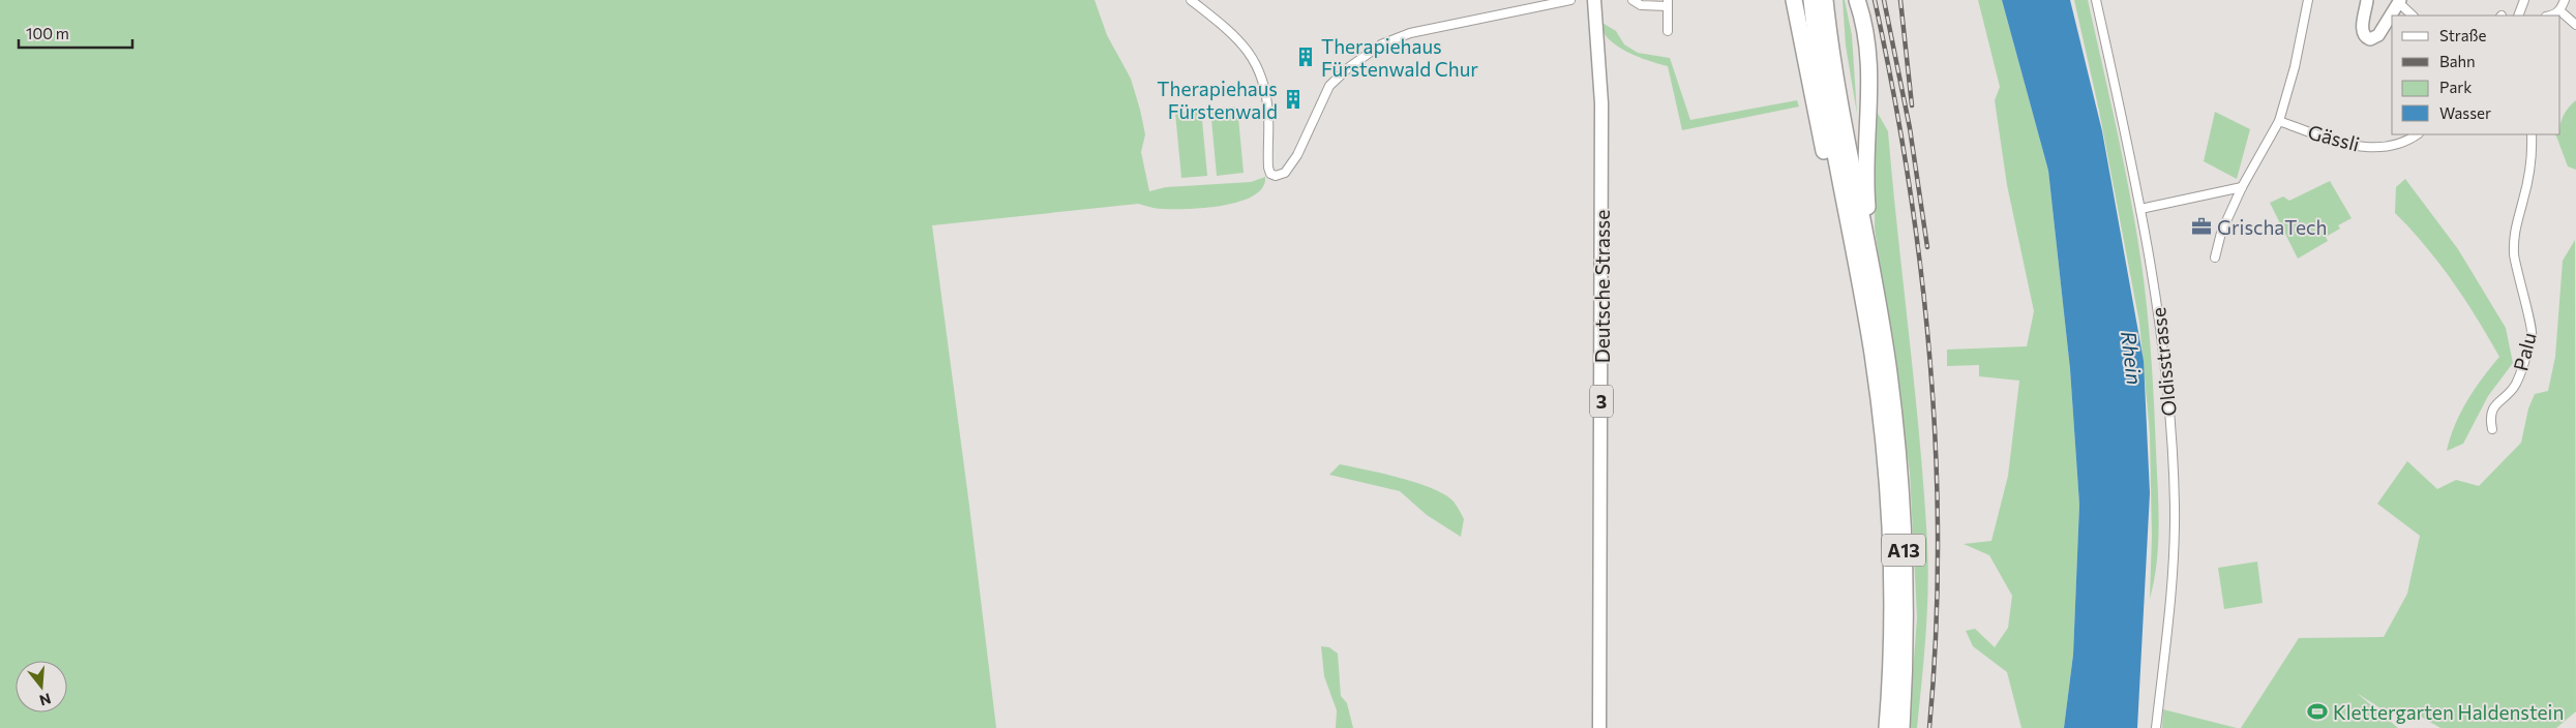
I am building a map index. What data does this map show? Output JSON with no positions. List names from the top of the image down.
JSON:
{
  "streets": {
    "highway": ["A13"],
    "main road": ["Deutsche Strasse", "3"],
    "street": ["Gässli", "Palu", "Oldisstrasse"]
  },
  "water": ["Rhein"],
  "places": {
    "building": ["Therapiehaus Fürstenwald Chur", "Therapiehaus Fürstenwald"],
    "office": ["GrischaTech"],
    "sports": ["Klettergarten Haldenstein"]
  },
  "legend": [
    "Straße",
    "Bahn",
    "Park",
    "Wasser"
  ],
  "scale_bar": "100 m",
  "north": "bottom"
}
